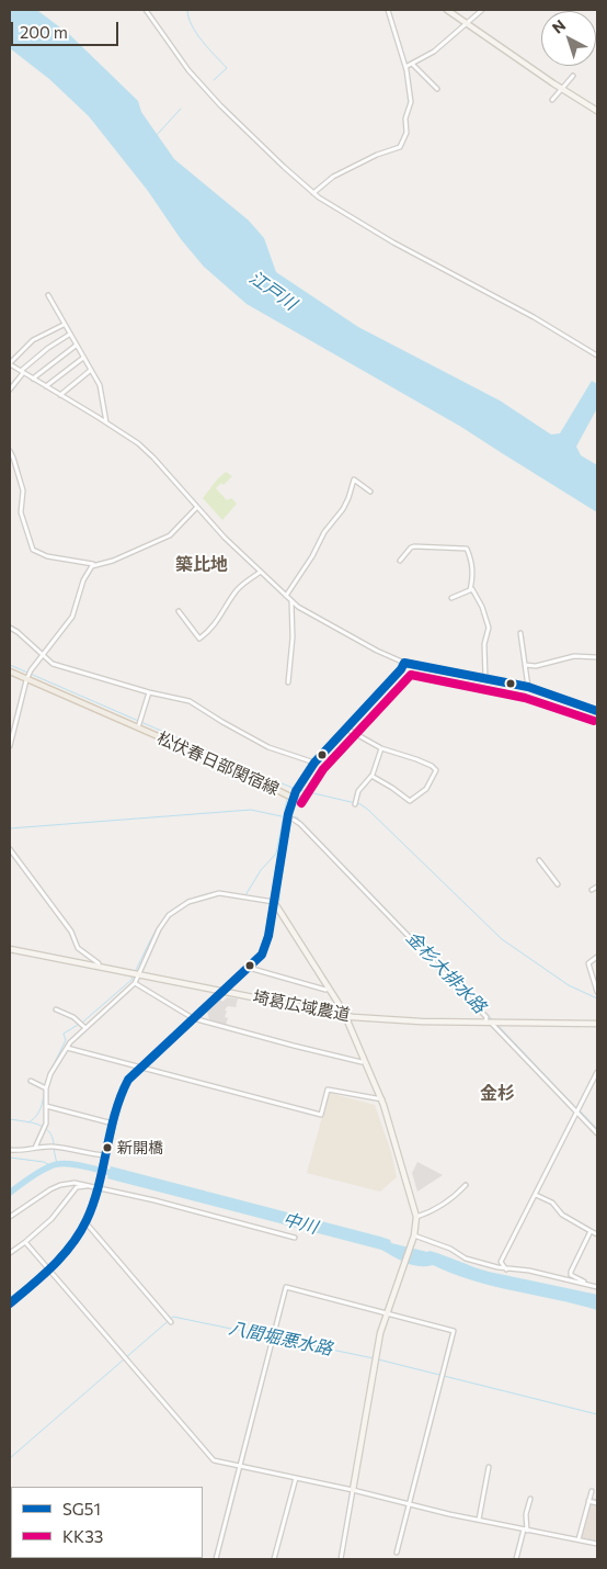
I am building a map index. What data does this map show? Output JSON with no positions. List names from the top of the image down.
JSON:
{
  "streets": {
    "main road": ["松伏春日部関宿線"],
    "street": ["埼葛広域農道"]
  },
  "districts": ["築比地", "金杉"],
  "water": [
    "江戸川",
    "金杉大排水路",
    "中川",
    "八間堀悪水路"
  ],
  "places": ["新開橋"],
  "lines": ["transit line SG51", "transit line KK33"],
  "legend": ["SG51", "KK33"],
  "scale_bar": "200 m",
  "north": "top left"
}
